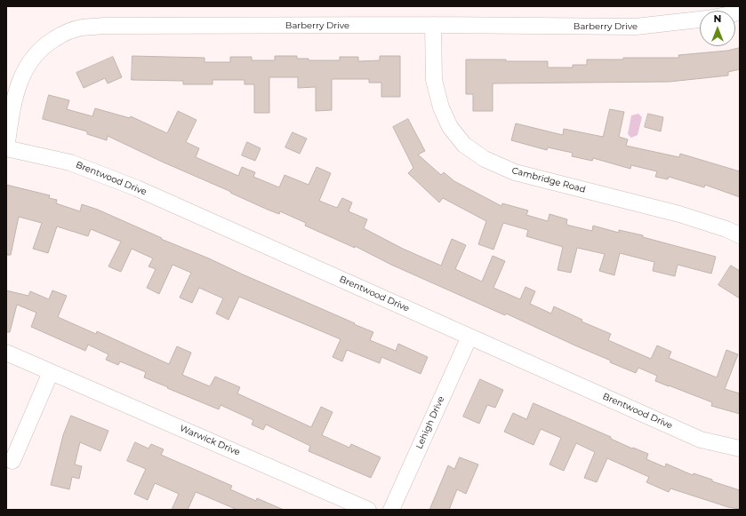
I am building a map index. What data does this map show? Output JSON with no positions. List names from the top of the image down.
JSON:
{
  "streets": {
    "street": [
      "Barberry Drive",
      "Brentwood Drive",
      "Cambridge Road",
      "Lehigh Drive",
      "Warwick Drive"
    ]
  },
  "crossings": [
    ["Barberry Drive", "Brentwood Drive"],
    ["Barberry Drive", "Cambridge Road"],
    ["Brentwood Drive", "Lehigh Drive"]
  ],
  "north": "top"
}
